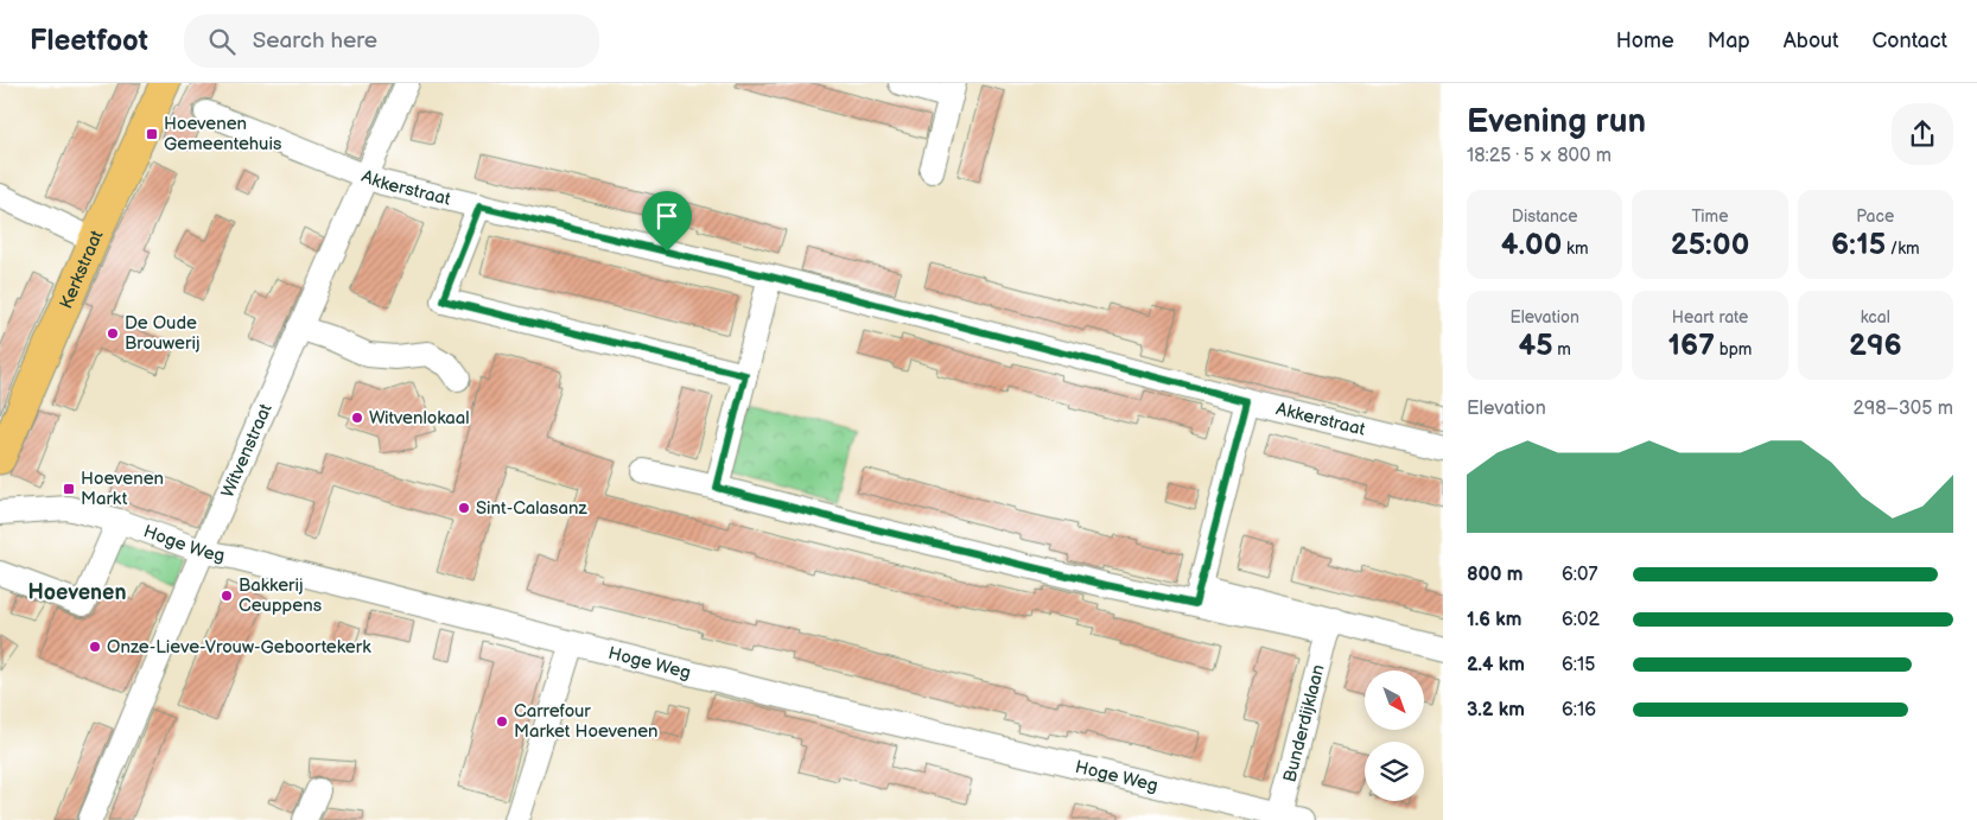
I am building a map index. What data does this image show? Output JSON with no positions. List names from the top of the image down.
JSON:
{
  "streets": {
    "main road": ["Kerkstraat"],
    "street": [
      "Akkerstraat",
      "Witvenstraat",
      "Hoge Weg",
      "Bunderdijklaan"
    ]
  },
  "crossings": [
    ["Akkerstraat", "Witvenstraat"],
    ["Witvenstraat", "Hoge Weg"],
    ["Hoge Weg", "Bunderdijklaan"]
  ],
  "districts": ["Hoevenen"],
  "places": {
    "transit": ["Hoevenen Gemeentehuis", "Hoevenen Markt"],
    "other": [
      "De Oude Brouwerij",
      "Witvenlokaal",
      "Sint-Calasanz",
      "Bakkerij Ceuppens",
      "Onze-Lieve-Vrouw-Geboortekerk",
      "Carrefour Market Hoevenen"
    ]
  },
  "north": "bottom right",
  "page": {
    "header": "Fleetfoot",
    "search": "Search here",
    "nav": [
      "Home",
      "Map",
      "About",
      "Contact"
    ],
    "heading": ["Evening run", "18:25 · 5 × 800 m"],
    "stats": [
      ["Distance", "4.00 km"],
      ["Time", "25:00"],
      ["Pace", "6:15 /km"],
      ["Elevation", "45 m"],
      ["Heart rate", "167 bpm"],
      ["kcal", "296"]
    ],
    "chart": ["Elevation", "298–305 m"],
    "list": [
      {
        "name": "800 m",
        "note": "6:07"
      },
      {
        "name": "1.6 km",
        "note": "6:02"
      },
      {
        "name": "2.4 km",
        "note": "6:15"
      },
      {
        "name": "3.2 km",
        "note": "6:16"
      }
    ]
  }
}
